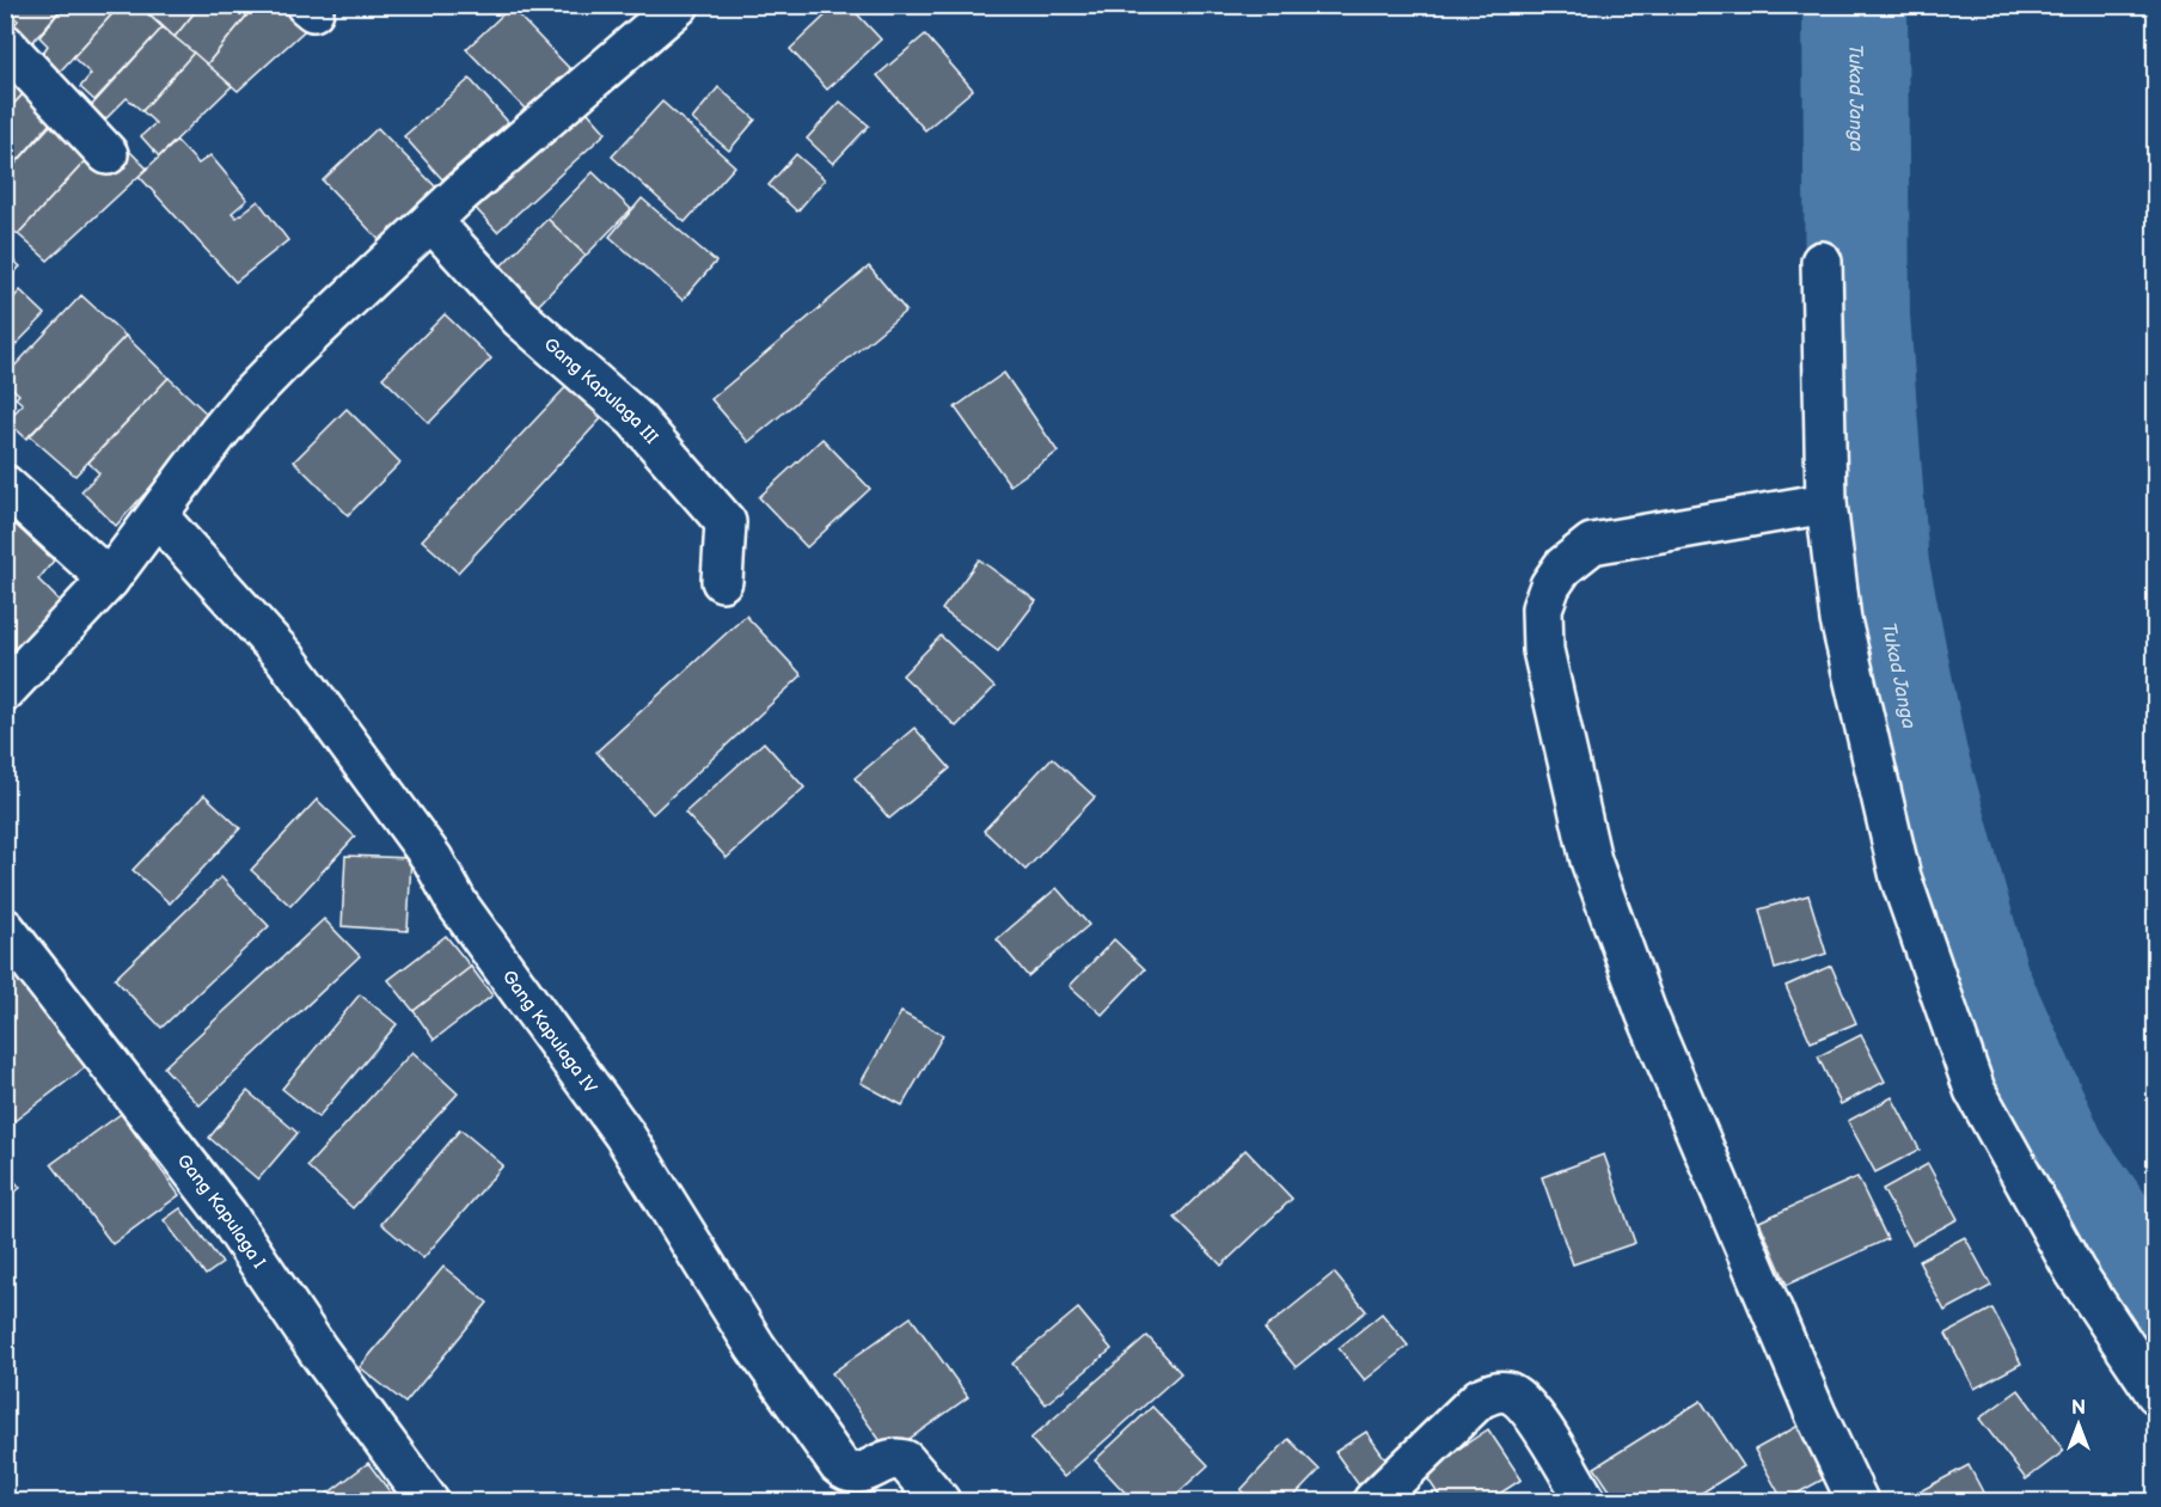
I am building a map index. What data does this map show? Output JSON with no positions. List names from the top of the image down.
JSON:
{
  "streets": {
    "street": ["Gang Kapulaga III", "Gang Kapulaga IV", "Gang Kapulaga I"]
  },
  "water": ["Tukad Janga"],
  "north": "top"
}
